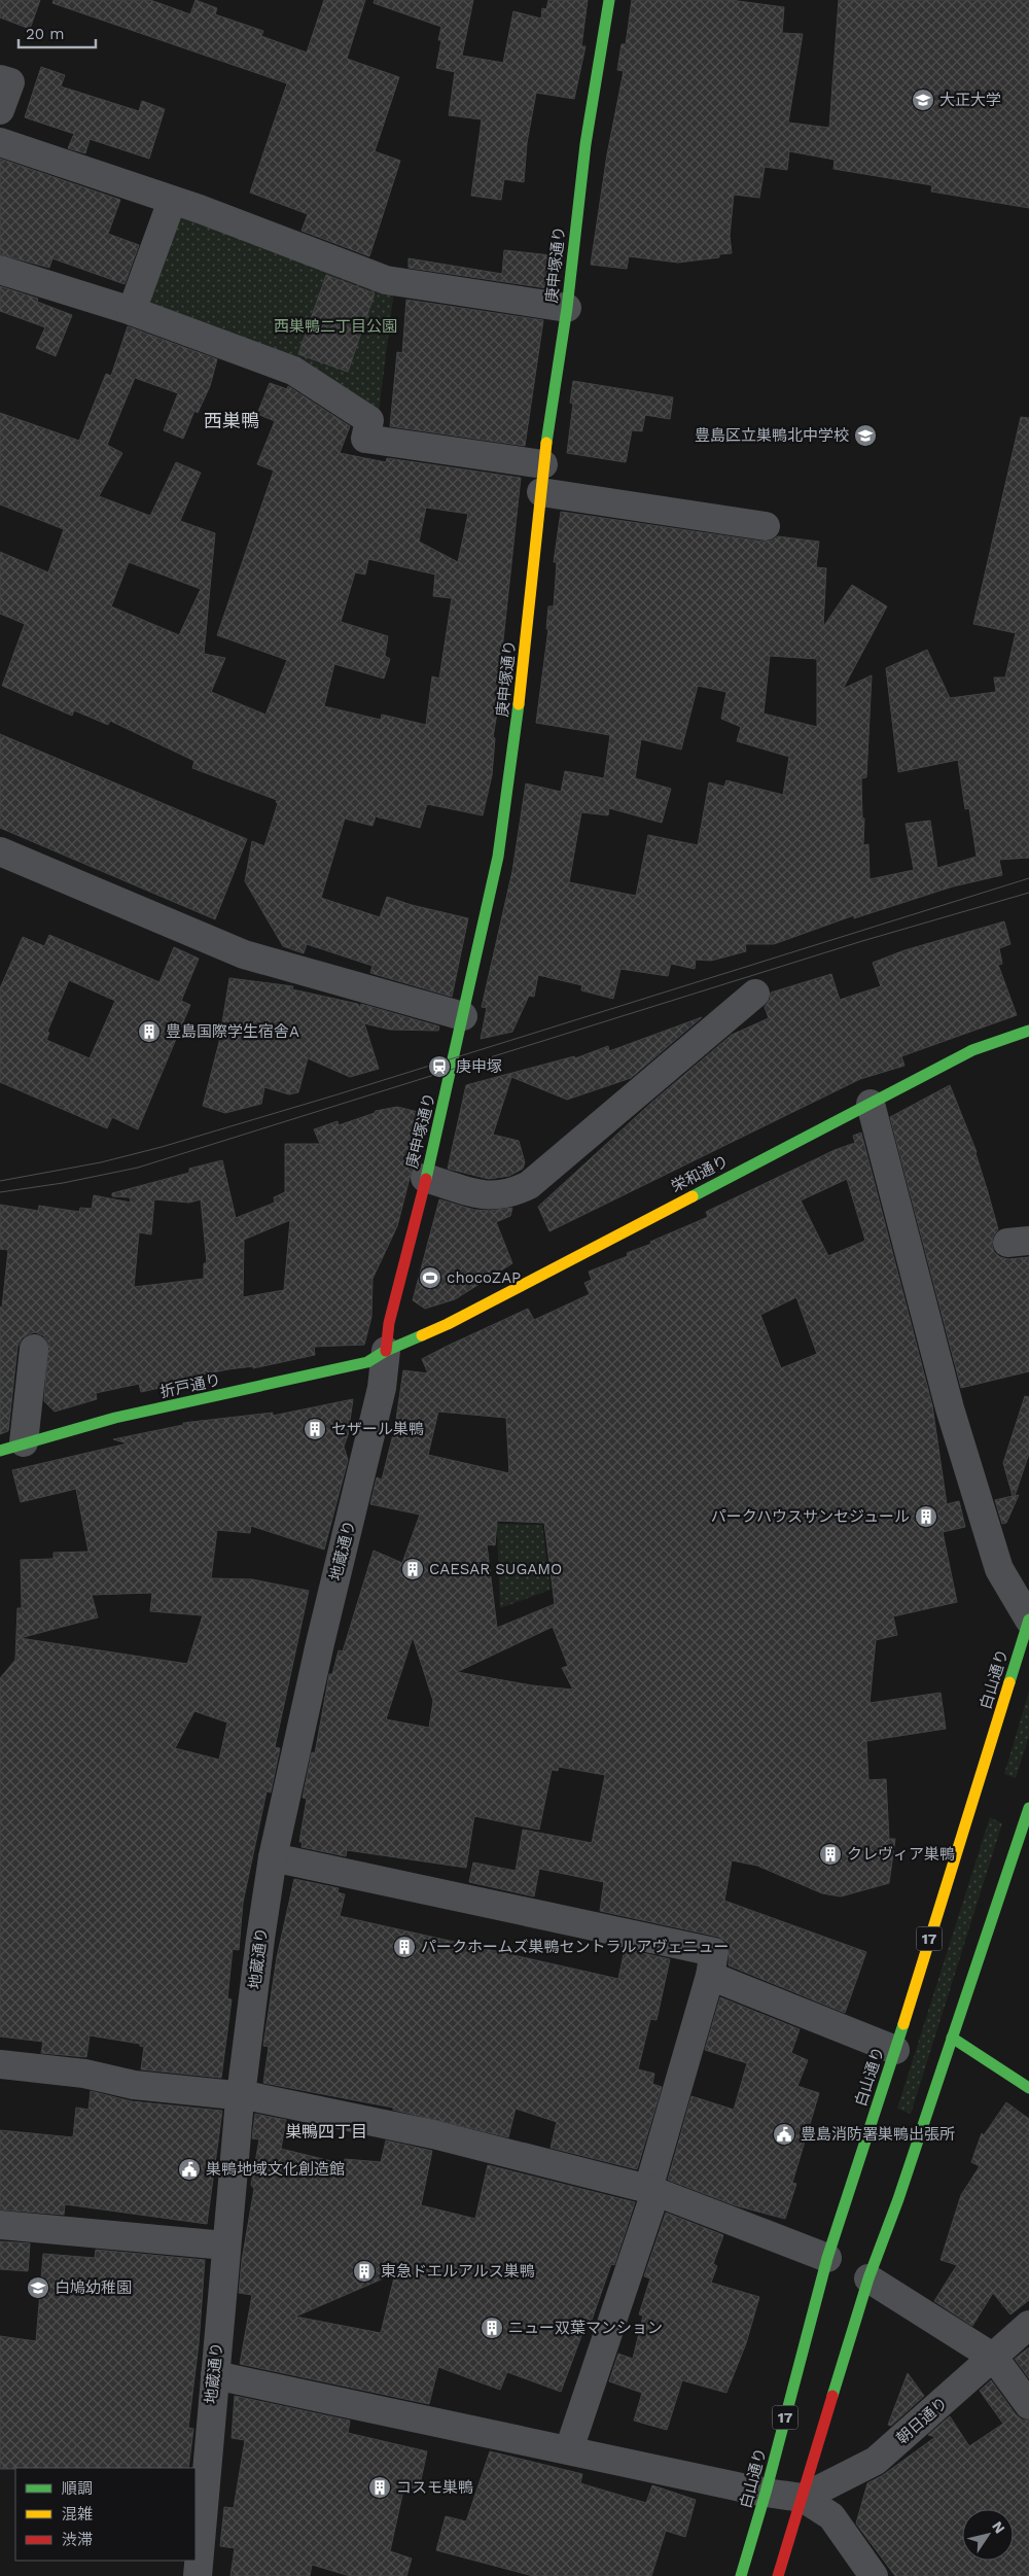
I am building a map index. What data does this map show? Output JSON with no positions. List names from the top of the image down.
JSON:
{
  "streets": {
    "main road": [
      "庚申塚通り",
      "栄和通り",
      "折戸通り",
      "白山通り",
      "17"
    ],
    "street": ["地蔵通り", "朝日通り"]
  },
  "crossings": [
    ["庚申塚通り", "栄和通り"],
    ["庚申塚通り", "折戸通り"],
    ["庚申塚通り", "地蔵通り"],
    ["栄和通り", "折戸通り"],
    ["栄和通り", "地蔵通り"],
    ["折戸通り", "地蔵通り"],
    ["17", "朝日通り"]
  ],
  "districts": ["西巣鴨", "巣鴨四丁目"],
  "parks": ["西巣鴨二丁目公園"],
  "places": {
    "school or university": ["大正大学", "豊島区立巣鴨北中学校", "白鳩幼稚園"],
    "building": [
      "豊島国際学生宿舎A",
      "セザール巣鴨",
      "パークハウスサンセジュール",
      "CAESAR SUGAMO",
      "クレヴィア巣鴨",
      "パークホームズ巣鴨セントラルアヴェニュー",
      "東急ドエルアルス巣鴨",
      "ニュー双葉マンション",
      "コスモ巣鴨"
    ],
    "station": ["庚申塚"],
    "sports": ["chocoZAP"],
    "public building": ["豊島消防署巣鴨出張所", "巣鴨地域文化創造館"]
  },
  "legend": ["順調", "混雑", "渋滞"],
  "scale_bar": "20 m",
  "north": "top right"
}
